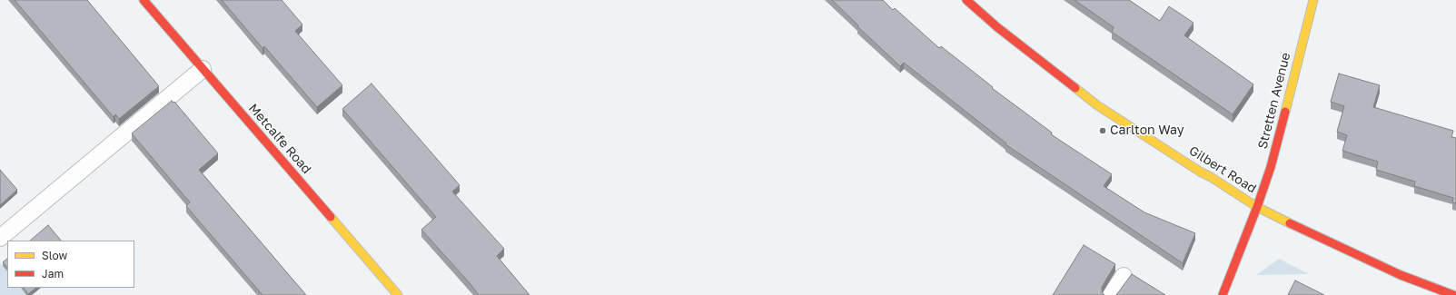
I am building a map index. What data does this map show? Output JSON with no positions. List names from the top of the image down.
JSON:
{
  "streets": {
    "street": ["Stretten Avenue", "Metcalfe Road", "Gilbert Road"]
  },
  "crossings": [
    ["Stretten Avenue", "Gilbert Road"]
  ],
  "places": ["Carlton Way"],
  "legend": ["Slow", "Jam"]
}
